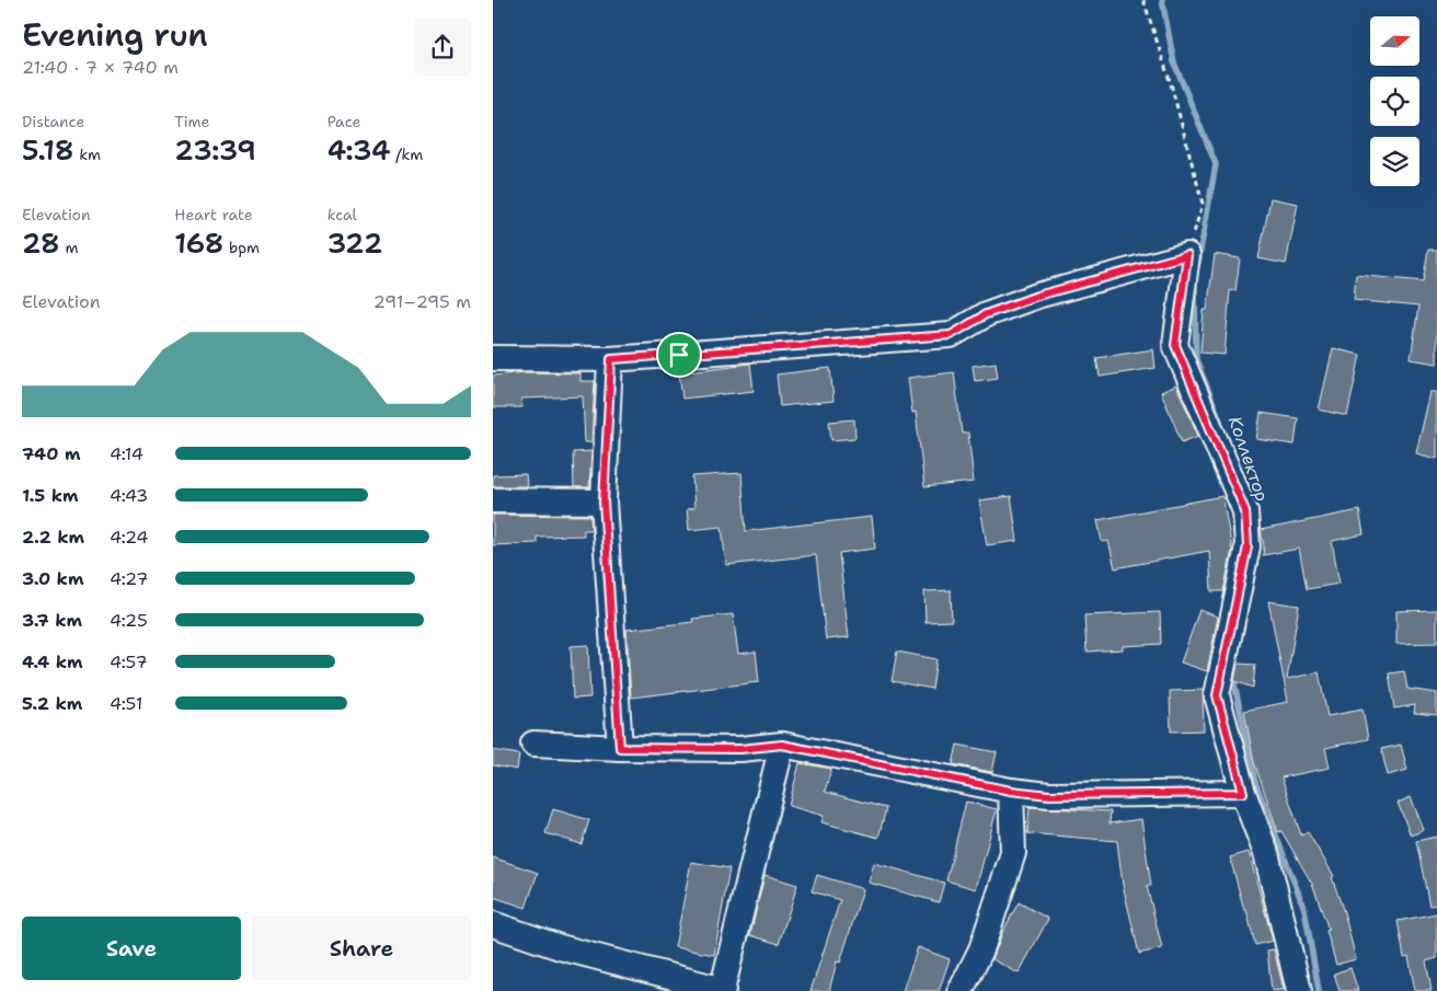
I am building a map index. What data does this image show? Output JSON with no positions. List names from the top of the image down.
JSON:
{
  "water": ["Коллектор"],
  "north": "right",
  "page": {
    "heading": ["Evening run", "21:40 · 7 × 740 m"],
    "stats": [
      ["Distance", "5.18 km"],
      ["Time", "23:39"],
      ["Pace", "4:34 /km"],
      ["Elevation", "28 m"],
      ["Heart rate", "168 bpm"],
      ["kcal", "322"]
    ],
    "chart": ["Elevation", "291–295 m"],
    "list": [
      {
        "name": "740 m",
        "note": "4:14"
      },
      {
        "name": "1.5 km",
        "note": "4:43"
      },
      {
        "name": "2.2 km",
        "note": "4:24"
      },
      {
        "name": "3.0 km",
        "note": "4:27"
      },
      {
        "name": "3.7 km",
        "note": "4:25"
      },
      {
        "name": "4.4 km",
        "note": "4:57"
      },
      {
        "name": "5.2 km",
        "note": "4:51"
      }
    ],
    "buttons": ["Save", "Share"]
  }
}
